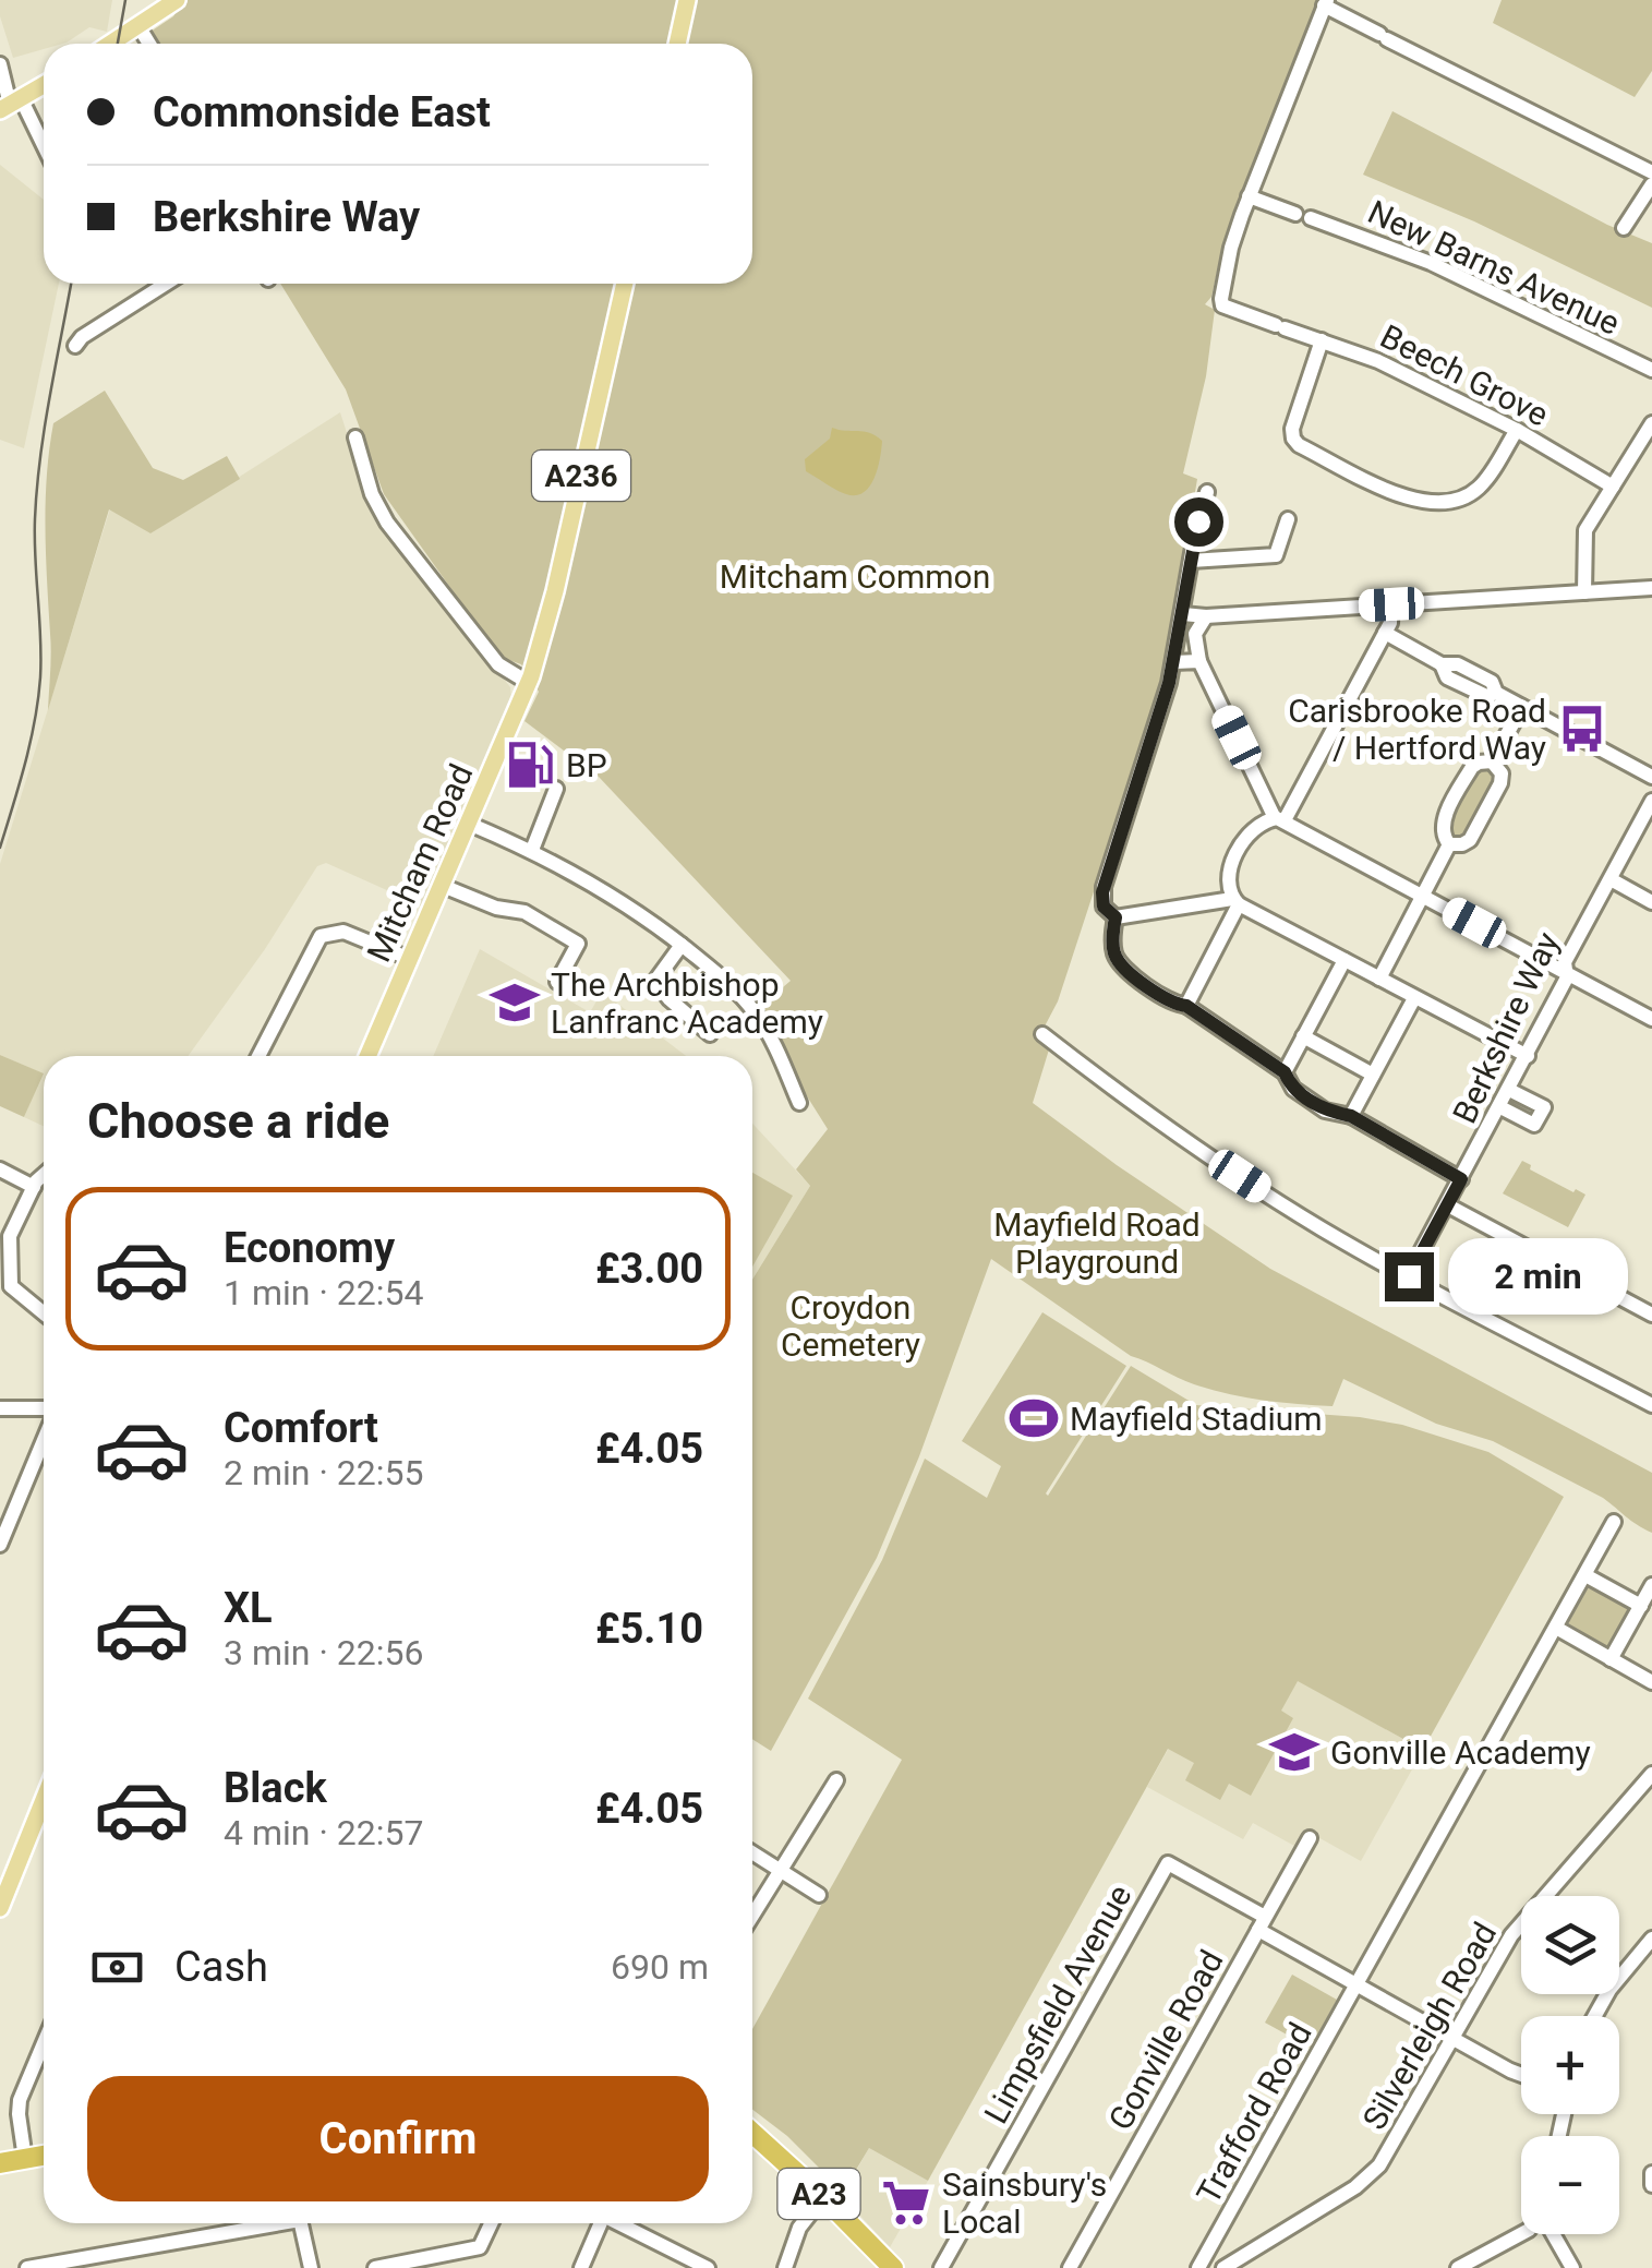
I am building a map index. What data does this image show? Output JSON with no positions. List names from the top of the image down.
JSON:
{
  "streets": {
    "highway": ["A23"],
    "main road": ["A236", "Mitcham Road"],
    "street": [
      "New Barns Avenue",
      "Beech Grove",
      "Berkshire Way",
      "Limpsfield Avenue",
      "Silverleigh Road",
      "Gonville Road",
      "Trafford Road"
    ]
  },
  "crossings": [
    ["New Barns Avenue", "Beech Grove"],
    ["A236", "Mitcham Road"],
    ["Limpsfield Avenue", "Gonville Road"]
  ],
  "parks": ["Mitcham Common", "Mayfield Road Playground", "Croydon Cemetery"],
  "places": {
    "bus stop": ["Carisbrooke Road / Hertford Way"],
    "fuel station": ["BP"],
    "school or university": ["The Archbishop Lanfranc Academy", "Gonville Academy"],
    "sports": ["Mayfield Stadium"],
    "supermarket": ["Sainsbury's Local"]
  },
  "page": {
    "banner": ["Commonside East", "Berkshire Way"],
    "heading": "Choose a ride",
    "list": [
      {
        "name": "Economy",
        "note": "1 min · 22:54",
        "value": "£3.00"
      },
      {
        "name": "Comfort",
        "note": "2 min · 22:55",
        "value": "£4.05"
      },
      {
        "name": "XL",
        "note": "3 min · 22:56",
        "value": "£5.10"
      },
      {
        "name": "Black",
        "note": "4 min · 22:57",
        "value": "£4.05"
      }
    ],
    "bubble": "2 min",
    "map_buttons": ["+", "−"],
    "pay": ["Cash", "690 m"],
    "buttons": "Confirm"
  }
}
